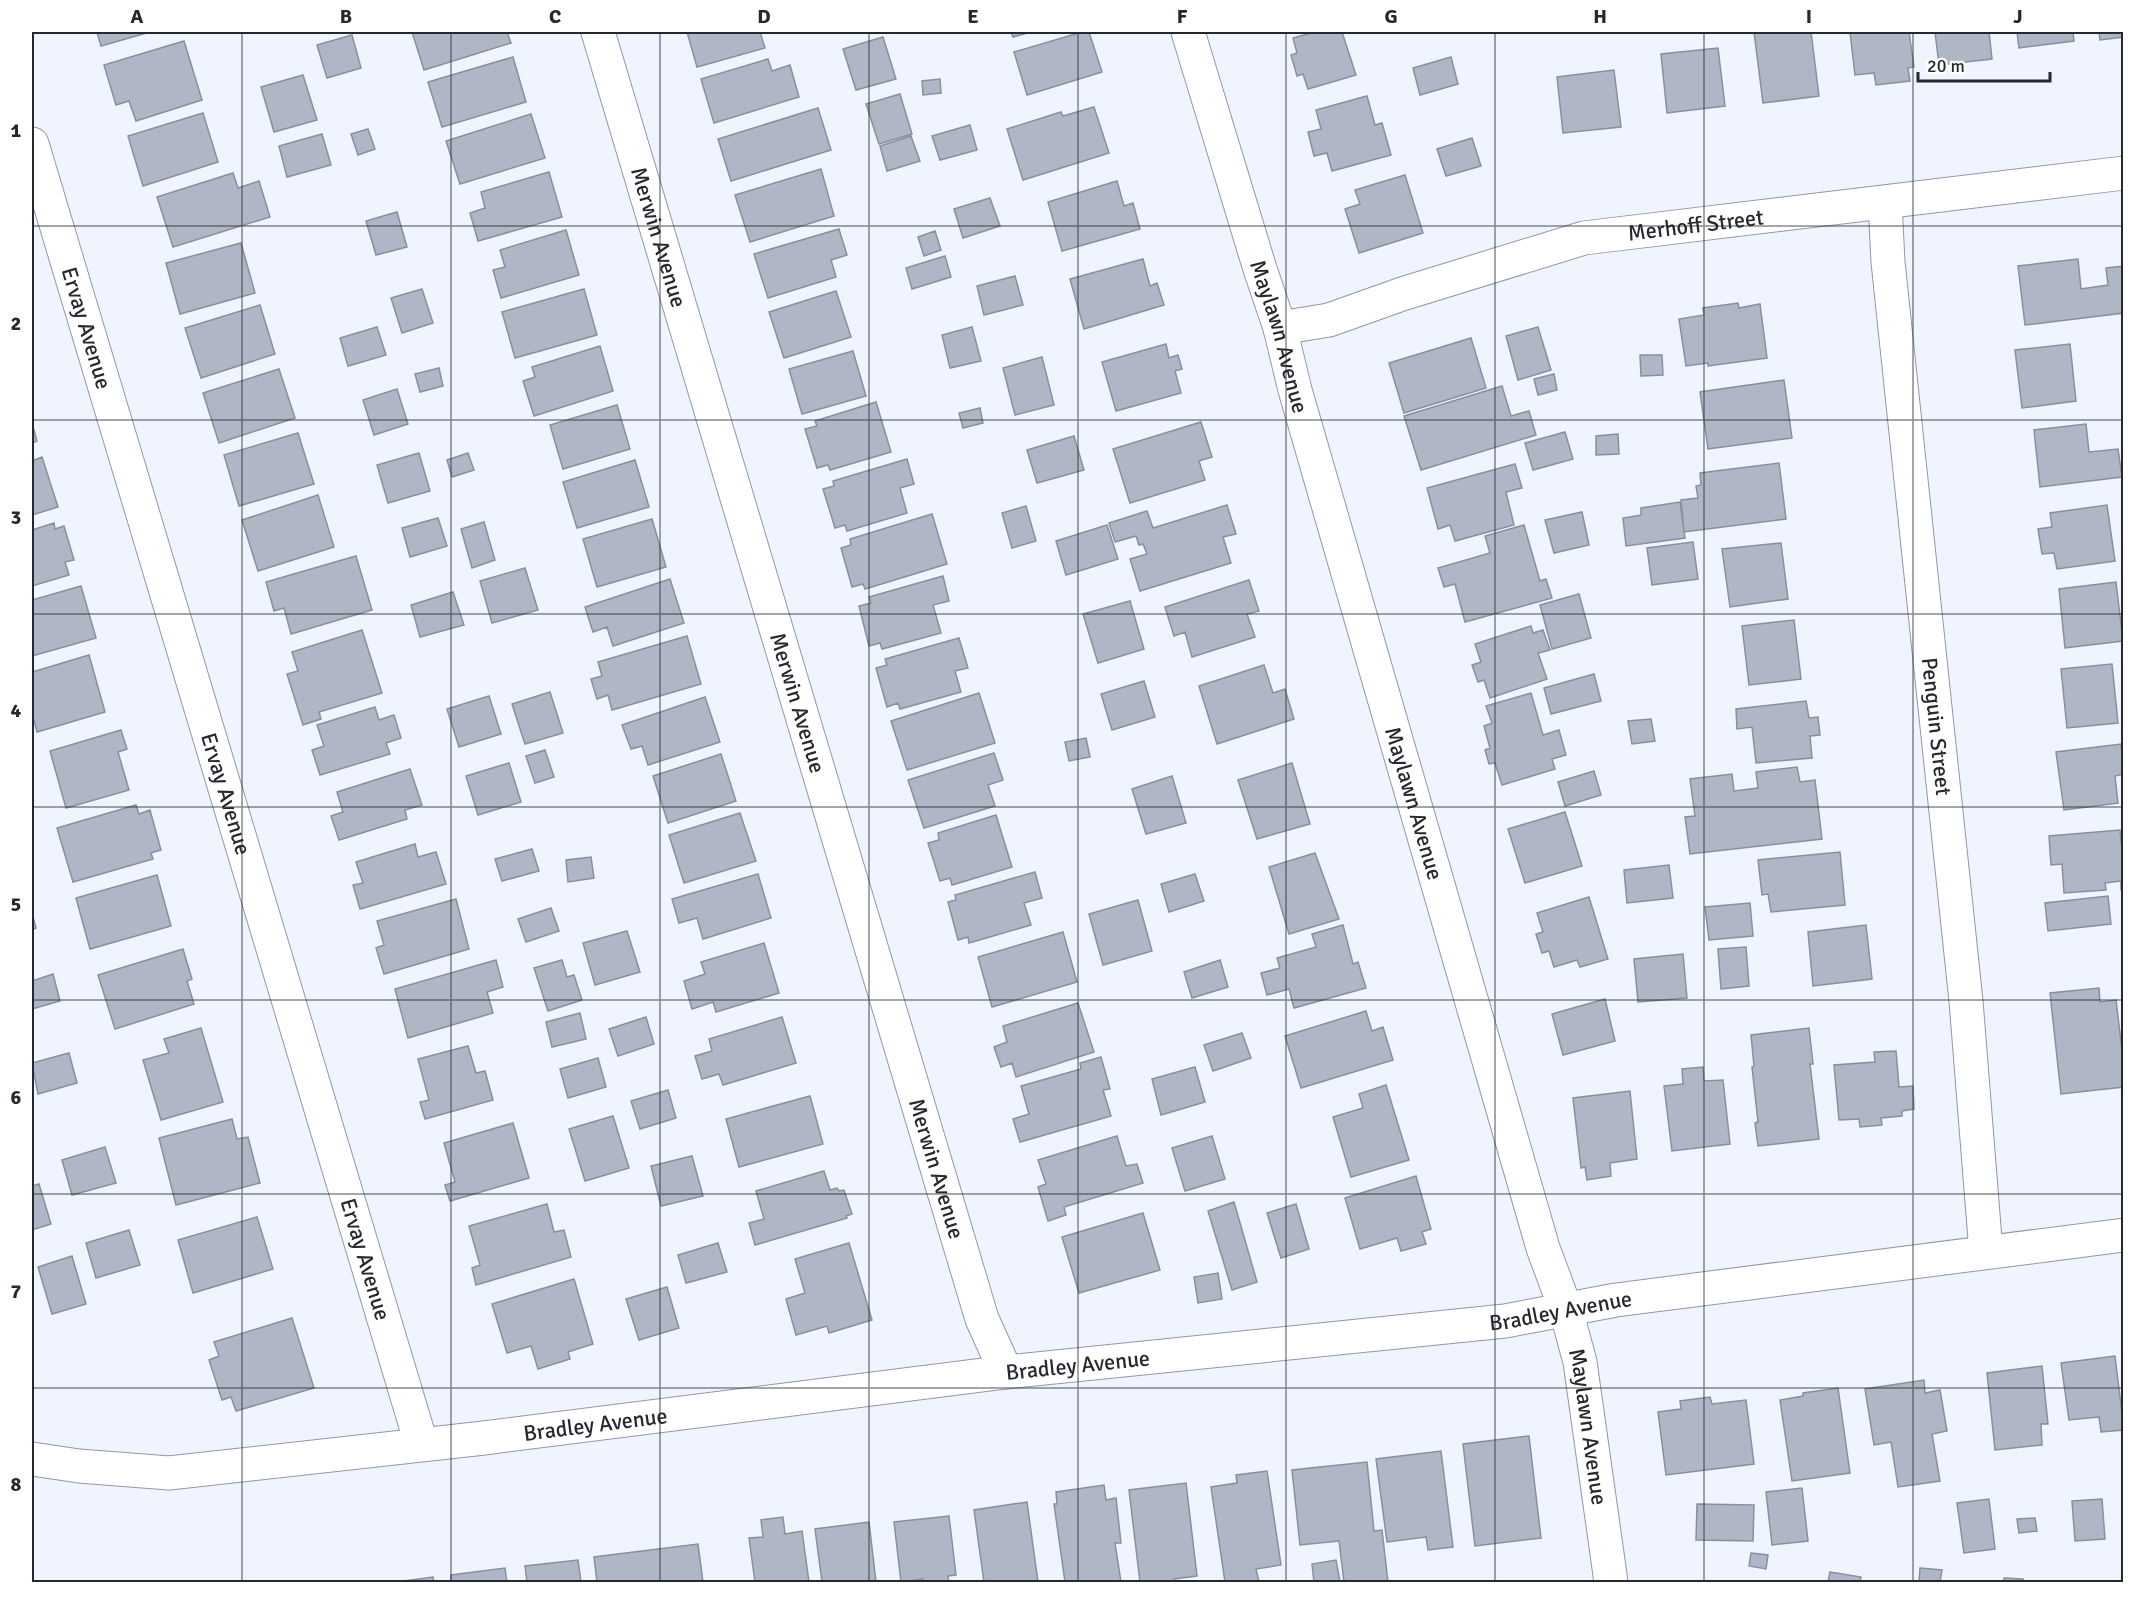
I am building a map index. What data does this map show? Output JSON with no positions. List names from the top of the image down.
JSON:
{
  "streets": {
    "street": [
      "Merhoff Street",
      "Merwin Avenue",
      "Ervay Avenue",
      "Maylawn Avenue",
      "Penguin Street",
      "Bradley Avenue"
    ]
  },
  "crossings": [
    ["Merhoff Street", "Maylawn Avenue"],
    ["Merhoff Street", "Penguin Street"],
    ["Merwin Avenue", "Bradley Avenue"],
    ["Ervay Avenue", "Bradley Avenue"],
    ["Maylawn Avenue", "Bradley Avenue"],
    ["Penguin Street", "Bradley Avenue"]
  ],
  "scale_bar": "20 m",
  "grid": {
    "columns": [
      "A",
      "B",
      "C",
      "D",
      "E",
      "F",
      "G",
      "H",
      "I",
      "J"
    ],
    "rows": [
      "1",
      "2",
      "3",
      "4",
      "5",
      "6",
      "7",
      "8"
    ]
  }
}
